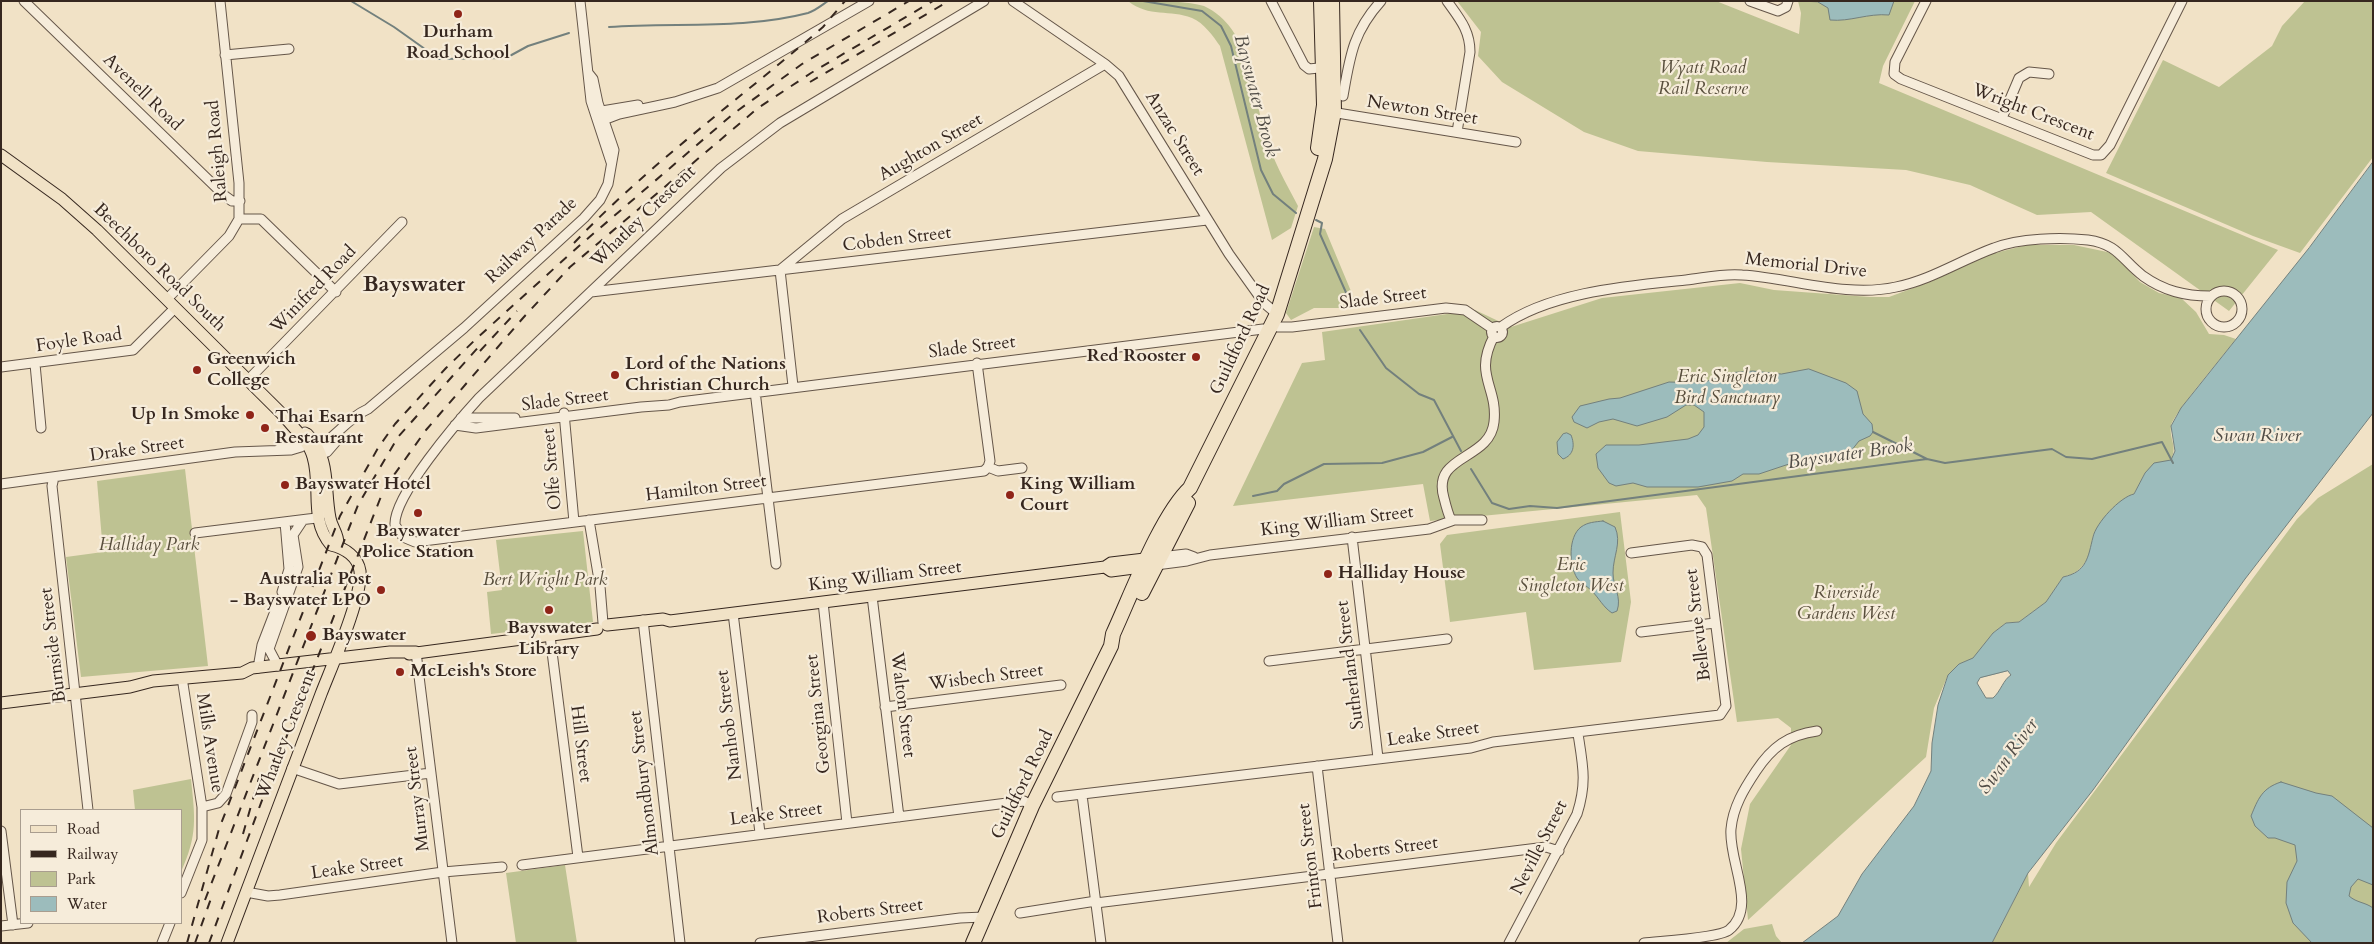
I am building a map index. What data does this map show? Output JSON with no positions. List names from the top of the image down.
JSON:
{
  "streets": {
    "highway": ["Guildford Road"],
    "main road": ["Whatley Crescent", "Beechboro Road South", "King William Street"],
    "street": [
      "Avenell Road",
      "Newton Street",
      "Wright Crescent",
      "Anzac Street",
      "Aughton Street",
      "Raleigh Road",
      "Cobden Street",
      "Railway Parade",
      "Memorial Drive",
      "Winifred Road",
      "Slade Street",
      "Foyle Road",
      "Drake Street",
      "Olfe Street",
      "Hamilton Street",
      "Bellevue Street",
      "Burnside Street",
      "Sutherland Street",
      "Wisbech Street",
      "Walton Street",
      "Georgina Street",
      "Nanhob Street",
      "Leake Street",
      "Mills Avenue",
      "Hill Street",
      "Almondbury Street",
      "Murray Street",
      "Neville Street",
      "Roberts Street",
      "Frinton Street"
    ]
  },
  "crossings": [
    ["Avenell Road", "Raleigh Road"],
    ["Newton Street", "Guildford Road"],
    ["Anzac Street", "Aughton Street"],
    ["Anzac Street", "Cobden Street"],
    ["Anzac Street", "Slade Street"],
    ["Anzac Street", "Guildford Road"],
    ["Aughton Street", "Cobden Street"],
    ["Raleigh Road", "Beechboro Road South"],
    ["Raleigh Road", "Foyle Road"],
    ["Whatley Crescent", "Cobden Street"],
    ["Whatley Crescent", "Slade Street"],
    ["Whatley Crescent", "Hamilton Street"],
    ["Whatley Crescent", "King William Street"],
    ["Whatley Crescent", "Leake Street"],
    ["Railway Parade", "Beechboro Road South"],
    ["Railway Parade", "Drake Street"],
    ["Memorial Drive", "Slade Street"],
    ["Beechboro Road South", "Winifred Road"],
    ["Beechboro Road South", "Foyle Road"],
    ["Beechboro Road South", "Drake Street"],
    ["Slade Street", "Guildford Road"],
    ["Slade Street", "Olfe Street"],
    ["Guildford Road", "King William Street"],
    ["Guildford Road", "Leake Street"],
    ["Guildford Road", "Roberts Street"],
    ["Drake Street", "Burnside Street"],
    ["Olfe Street", "Hamilton Street"],
    ["Olfe Street", "King William Street"],
    ["King William Street", "Sutherland Street"],
    ["King William Street", "Walton Street"],
    ["King William Street", "Georgina Street"],
    ["King William Street", "Nanhob Street"],
    ["King William Street", "Hill Street"],
    ["King William Street", "Almondbury Street"],
    ["King William Street", "Murray Street"],
    ["Bellevue Street", "Leake Street"],
    ["Sutherland Street", "Leake Street"],
    ["Wisbech Street", "Walton Street"],
    ["Walton Street", "Leake Street"],
    ["Georgina Street", "Leake Street"],
    ["Nanhob Street", "Leake Street"],
    ["Leake Street", "Hill Street"],
    ["Leake Street", "Almondbury Street"],
    ["Leake Street", "Murray Street"],
    ["Leake Street", "Neville Street"],
    ["Leake Street", "Frinton Street"],
    ["Neville Street", "Roberts Street"],
    ["Roberts Street", "Frinton Street"]
  ],
  "districts": ["Bayswater"],
  "water": ["Bayswater Brook", "Swan River"],
  "parks": [
    "Wyatt Road Rail Reserve",
    "Eric Singleton Bird Sanctuary",
    "Halliday Park",
    "Eric Singleton West",
    "Bert Wright Park",
    "Riverside Gardens West"
  ],
  "places": [
    "Durham Road School",
    "Red Rooster",
    "Greenwich College",
    "Lord of the Nations Christian Church",
    "Up In Smoke",
    "Thai Esarn Restaurant",
    "Bayswater Hotel",
    "King William Court",
    "Bayswater Police Station",
    "Halliday House",
    "Australia Post - Bayswater LPO",
    "Bayswater Library",
    "Bayswater",
    "McLeish's Store"
  ],
  "legend": [
    "Road",
    "Railway",
    "Park",
    "Water"
  ]
}
